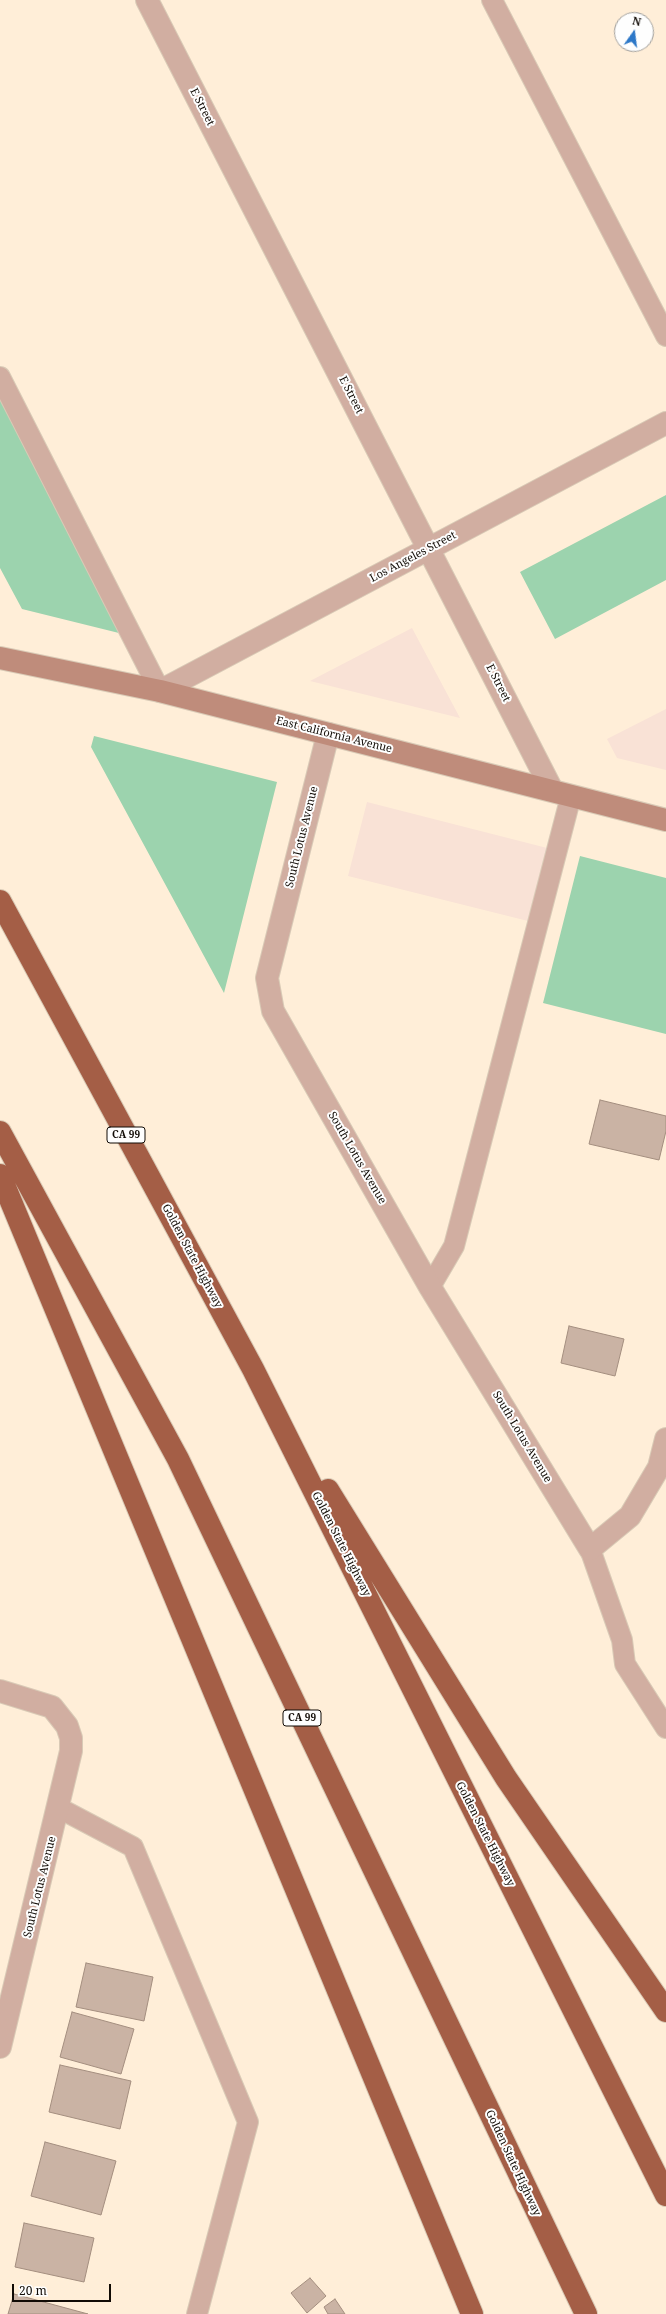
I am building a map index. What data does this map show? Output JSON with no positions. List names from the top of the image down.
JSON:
{
  "streets": {
    "highway": ["CA 99", "Golden State Highway"],
    "street": [
      "E Street",
      "Los Angeles Street",
      "East California Avenue",
      "South Lotus Avenue"
    ]
  },
  "crossings": [
    ["E Street", "Los Angeles Street"],
    ["E Street", "East California Avenue"],
    ["Los Angeles Street", "East California Avenue"],
    ["East California Avenue", "South Lotus Avenue"]
  ],
  "scale_bar": "20 m",
  "north": "top"
}
